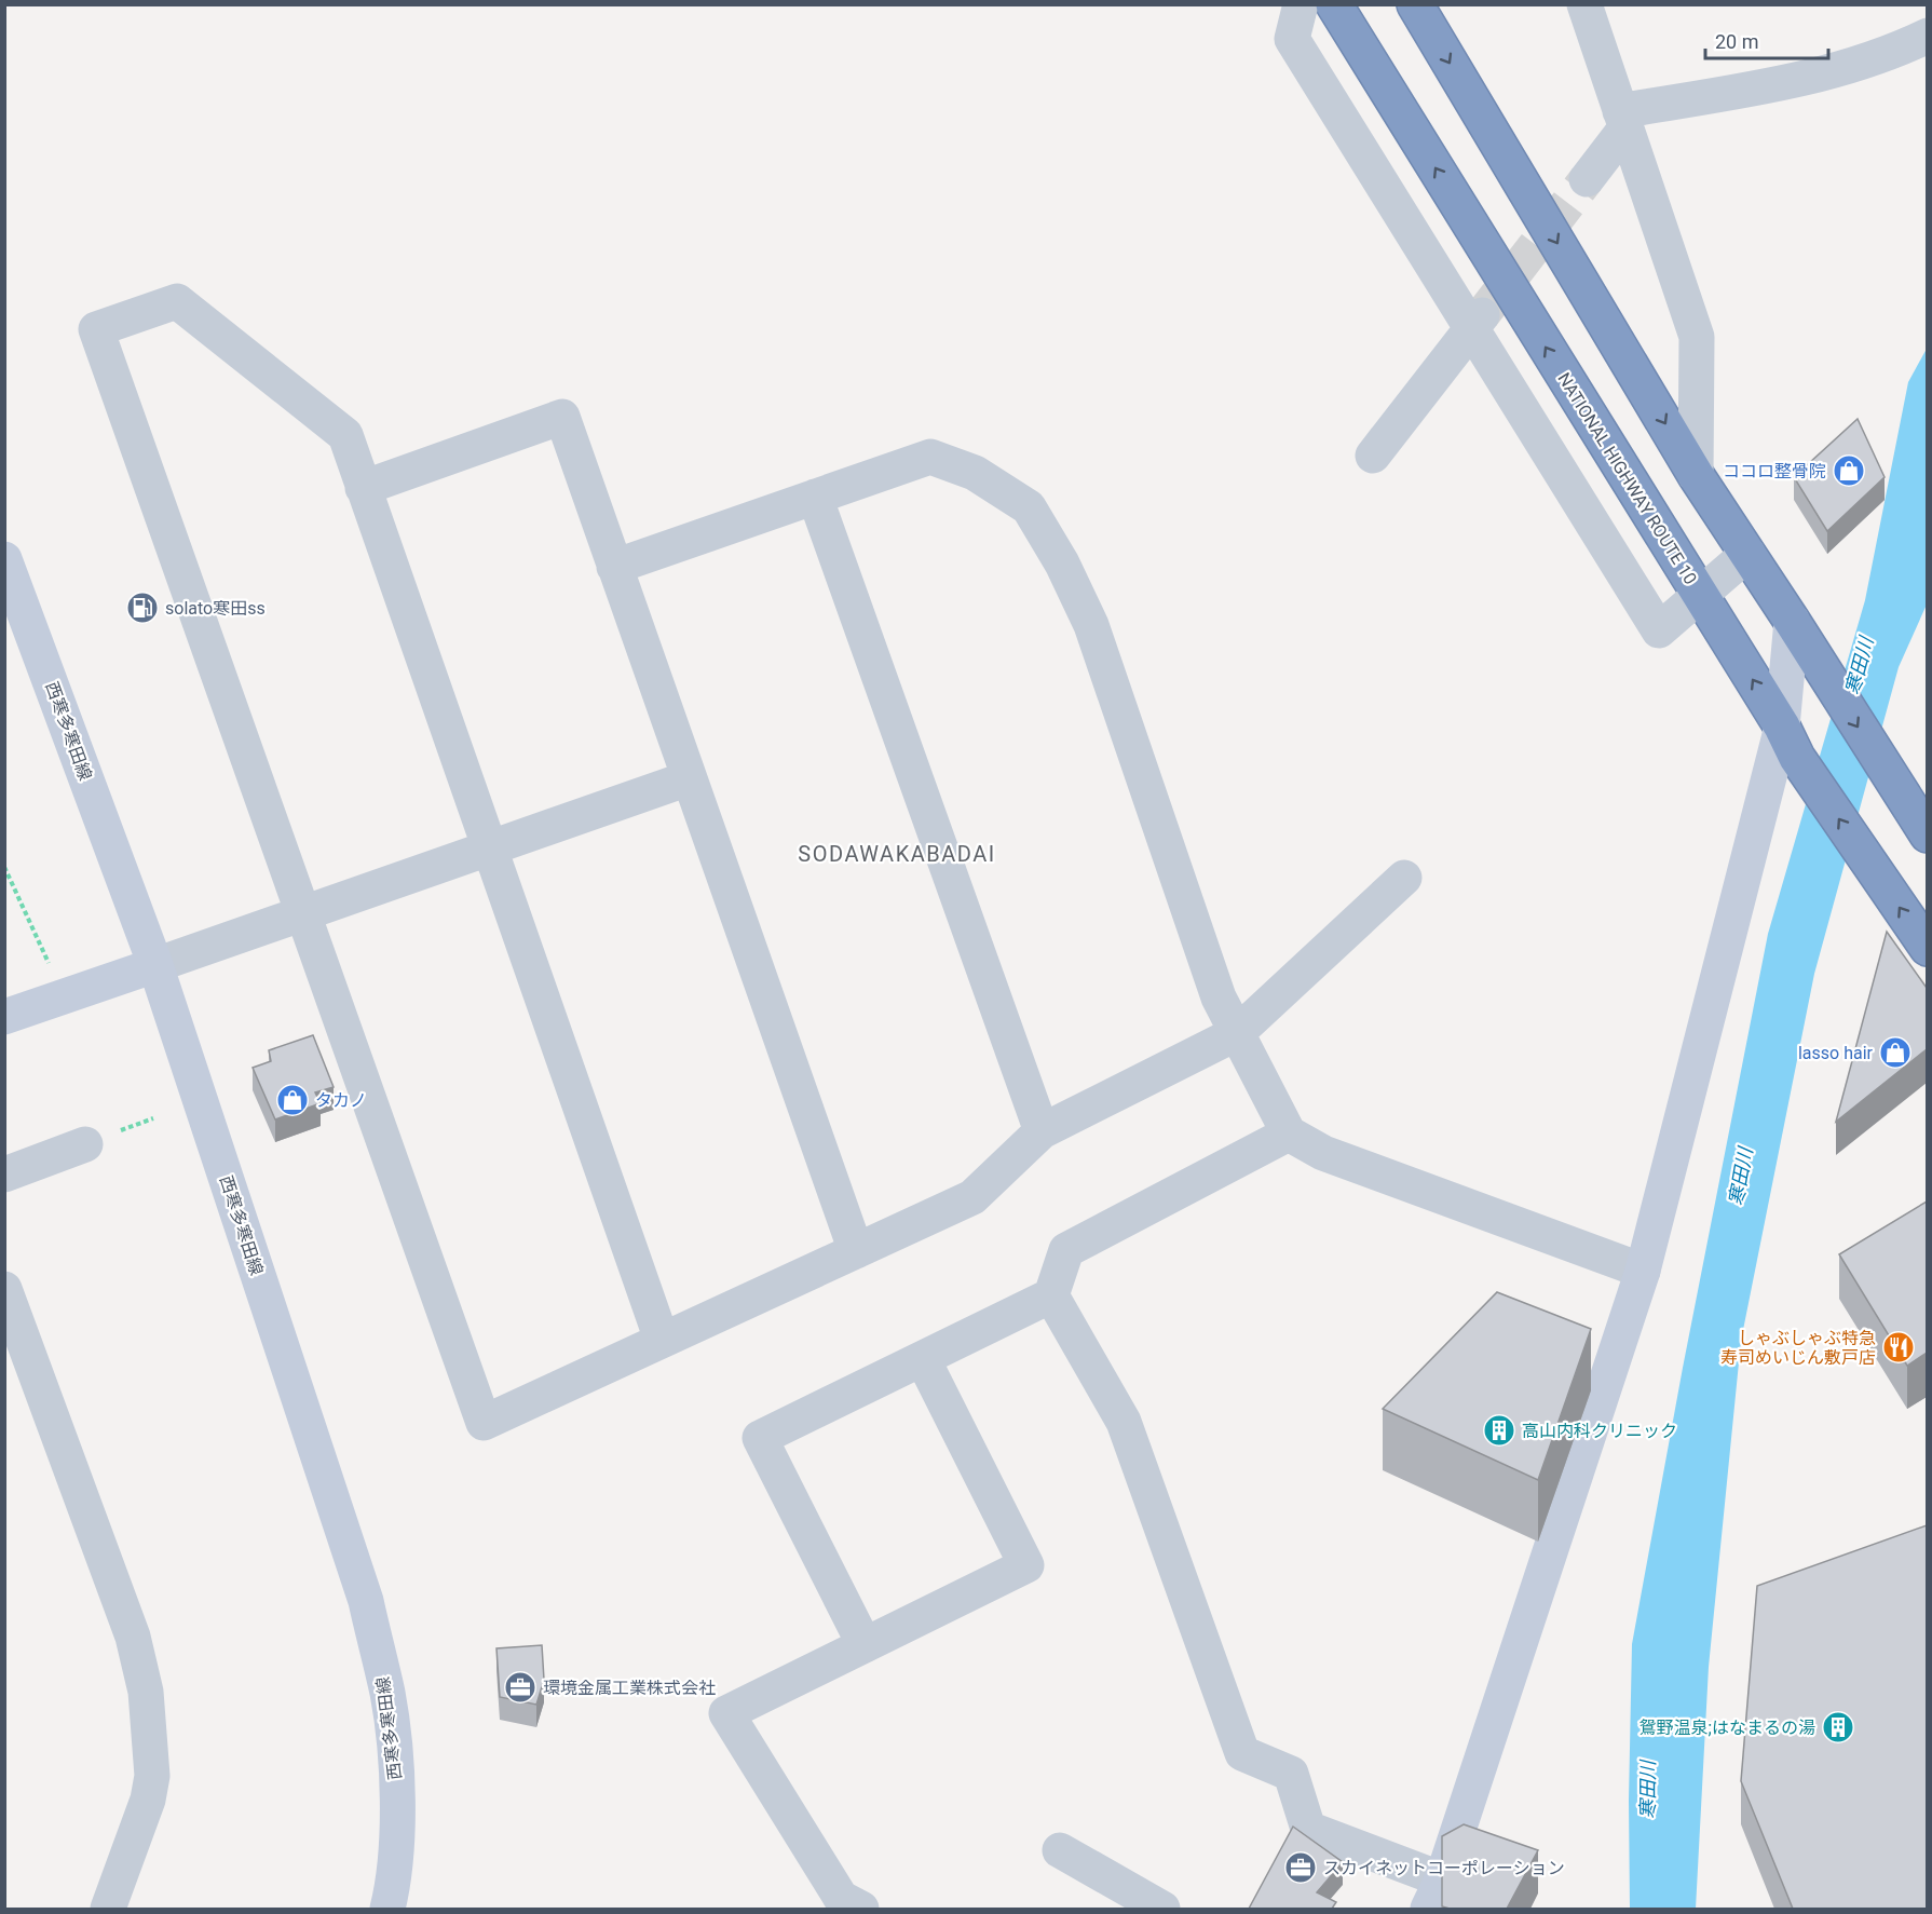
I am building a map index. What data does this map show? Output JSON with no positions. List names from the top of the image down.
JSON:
{
  "streets": {
    "highway": ["NATIONAL HIGHWAY ROUTE 10"],
    "street": ["西寒多寒田線"]
  },
  "districts": ["SODAWAKABADAI"],
  "water": ["寒田川"],
  "places": {
    "shop": ["ココロ整骨院", "lasso hair", "タカノ"],
    "fuel station": ["solato寒田ss"],
    "restaurant": ["しゃぶしゃぶ特急 寿司めいじん敷戸店"],
    "building": ["高山内科クリニック", "鴛野温泉;はなまるの湯"],
    "office": ["環境金属工業株式会社", "スカイネットコーポレーション"]
  },
  "scale_bar": "20 m"
}
